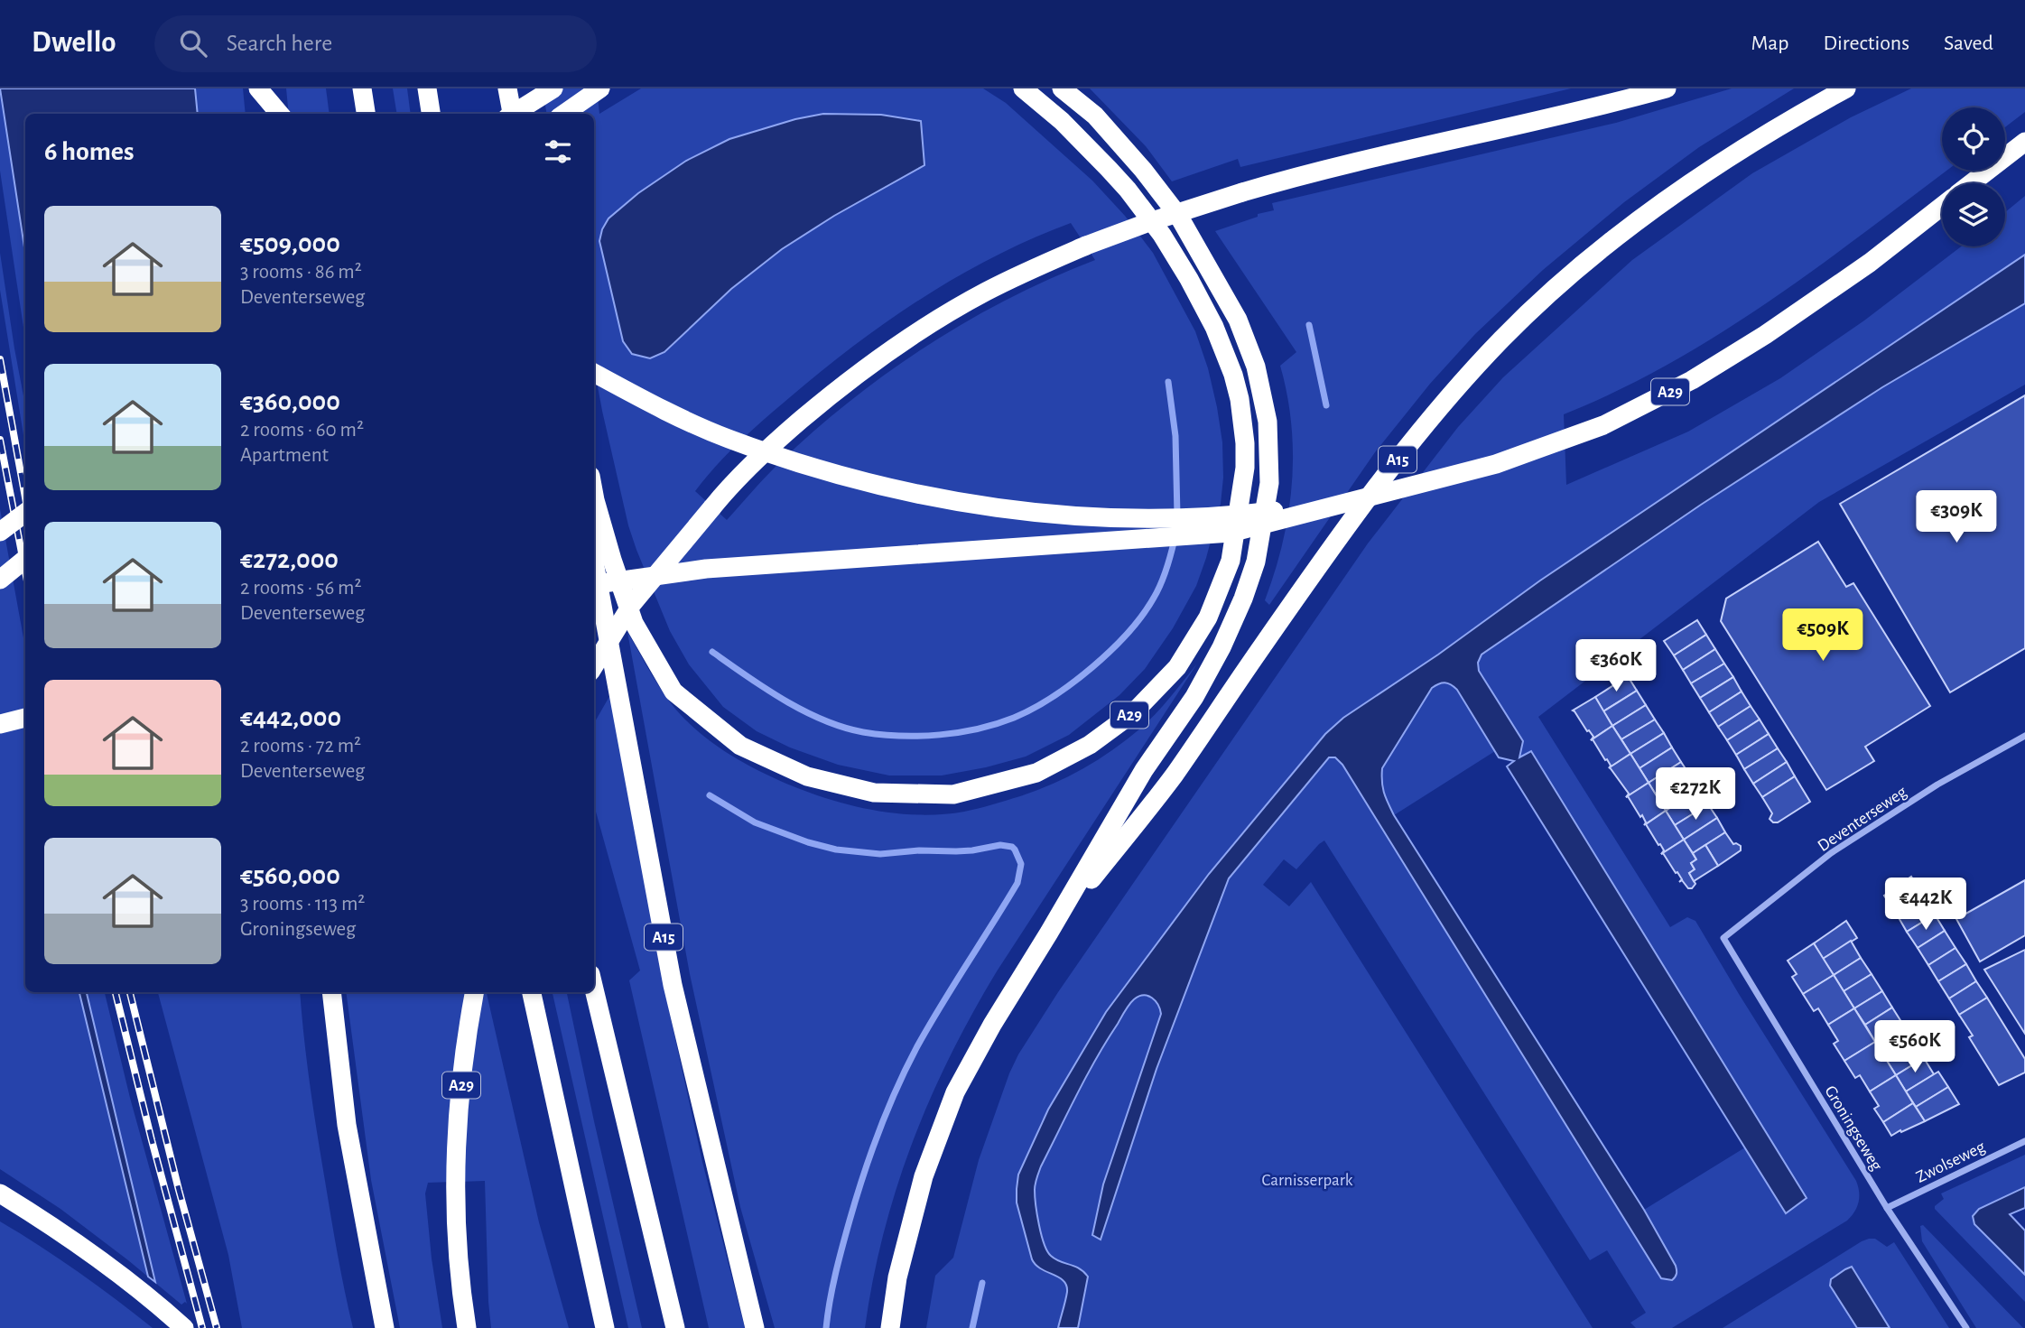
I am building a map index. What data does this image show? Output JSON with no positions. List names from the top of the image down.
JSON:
{
  "streets": {
    "highway": ["A29", "A15"],
    "street": ["Deventerseweg", "Groningseweg", "Zwolseweg"]
  },
  "crossings": [
    ["Deventerseweg", "Groningseweg"],
    ["Groningseweg", "Zwolseweg"]
  ],
  "parks": ["Carnisserpark"],
  "page": {
    "header": "Dwello",
    "search": "Search here",
    "nav": ["Map", "Directions", "Saved"],
    "heading": "6 homes",
    "list": [
      {
        "name": "€509,000",
        "note": "3 rooms · 86 m² · Deventerseweg"
      },
      {
        "name": "€360,000",
        "note": "2 rooms · 60 m² · Apartment"
      },
      {
        "name": "€272,000",
        "note": "2 rooms · 56 m² · Deventerseweg"
      },
      {
        "name": "€442,000",
        "note": "2 rooms · 72 m² · Deventerseweg"
      },
      {
        "name": "€560,000",
        "note": "3 rooms · 113 m² · Groningseweg"
      }
    ],
    "price": [
      "€309K",
      "€509K",
      "€360K",
      "€272K",
      "€442K",
      "€560K"
    ]
  }
}
